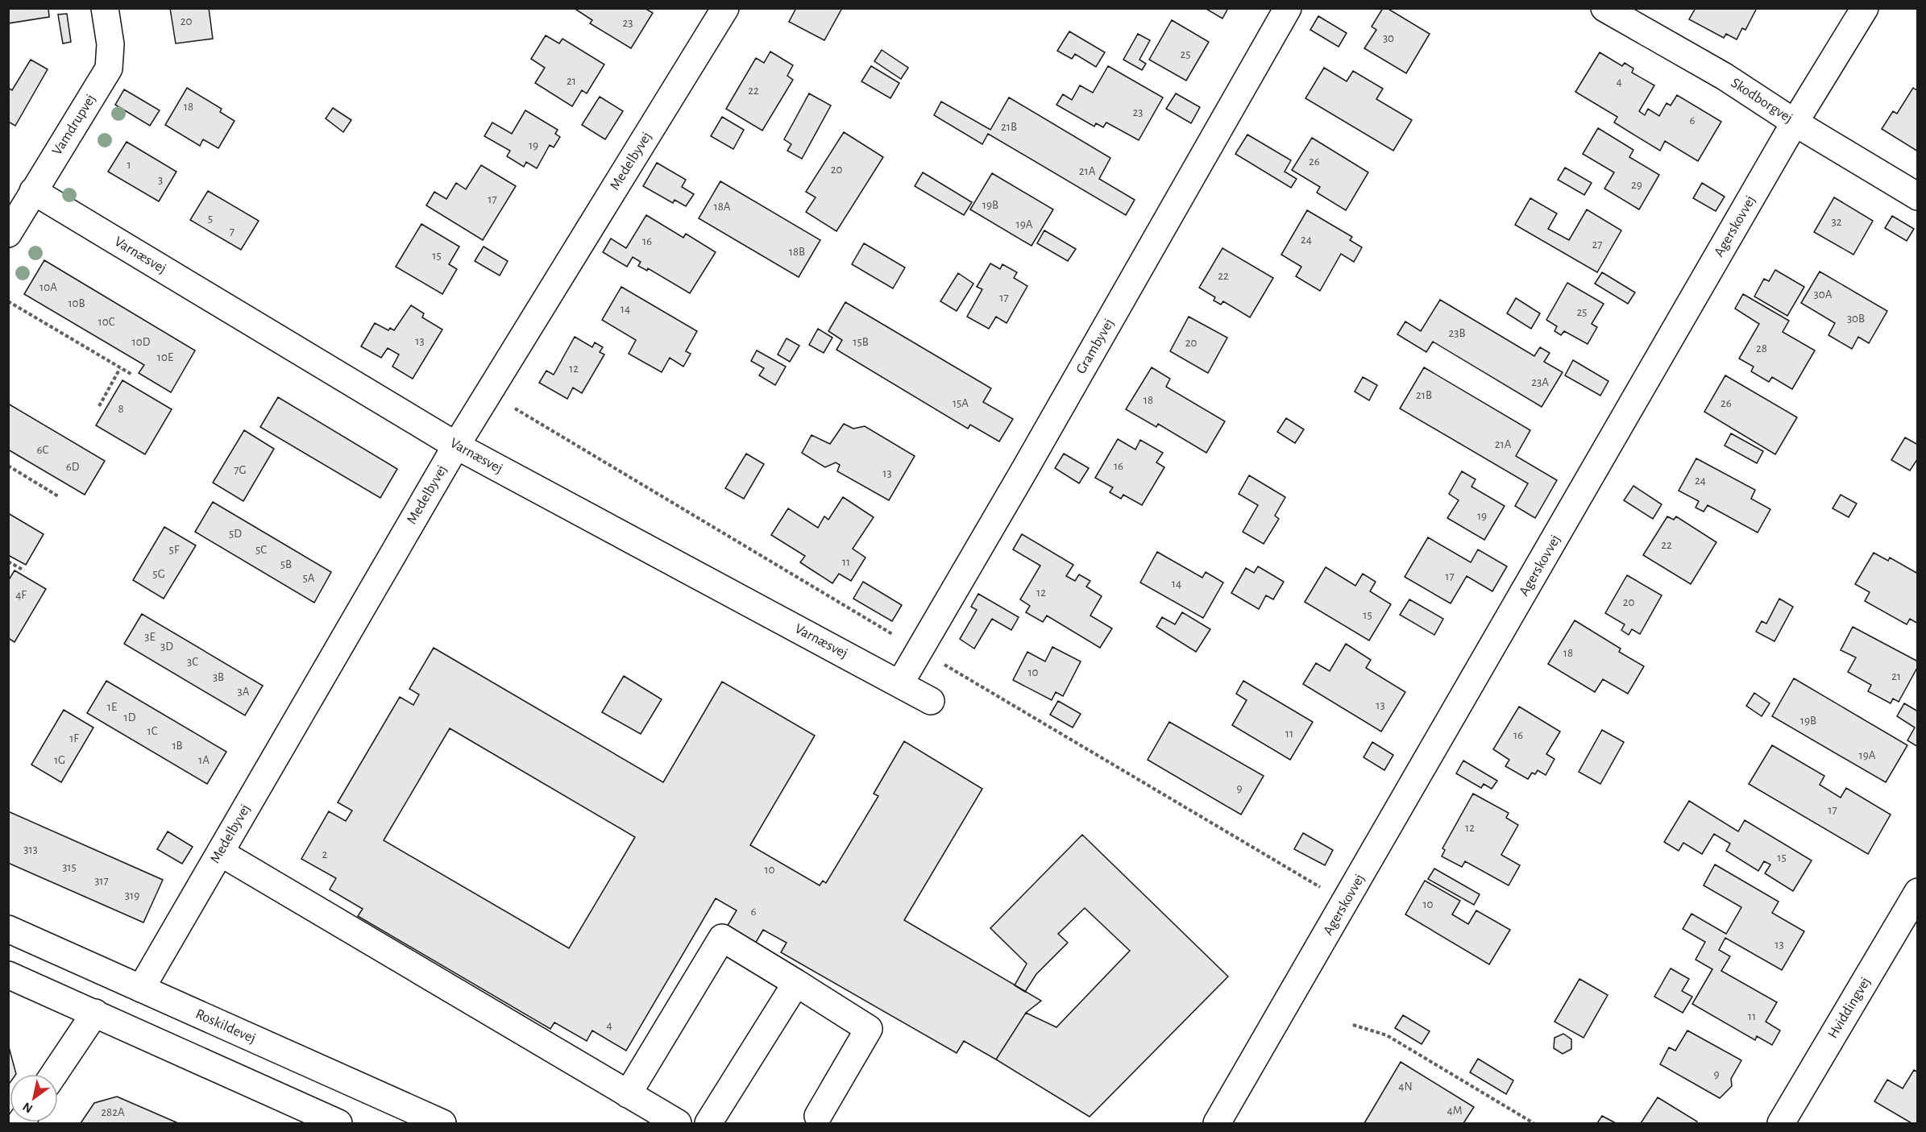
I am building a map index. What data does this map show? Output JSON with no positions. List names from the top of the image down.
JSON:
{
  "streets": {
    "street": [
      "Skodborgvej",
      "Vamdrupvej",
      "Medelbyvej",
      "Agerskovvej",
      "Varnæsvej",
      "Grambyvej",
      "Hviddingvej",
      "Roskildevej"
    ]
  },
  "crossings": [
    ["Skodborgvej", "Agerskovvej"],
    ["Vamdrupvej", "Varnæsvej"],
    ["Medelbyvej", "Varnæsvej"],
    ["Medelbyvej", "Roskildevej"],
    ["Varnæsvej", "Grambyvej"]
  ],
  "house_numbers": [
    "20",
    "23",
    "30",
    "25",
    "21",
    "4",
    "22",
    "18",
    "23",
    "6",
    "21B",
    "19",
    "26",
    "1",
    "20",
    "21A",
    "3",
    "29",
    "17",
    "19B",
    "18A",
    "5",
    "32",
    "19A",
    "7",
    "24",
    "16",
    "27",
    "18B",
    "15",
    "22",
    "10A",
    "30A",
    "17",
    "10B",
    "14",
    "25",
    "30B",
    "10C",
    "23B",
    "13",
    "10D",
    "15B",
    "20",
    "28",
    "10E",
    "12",
    "23A",
    "21B",
    "18",
    "15A",
    "26",
    "8",
    "21A",
    "6C",
    "16",
    "6D",
    "7G",
    "13",
    "24",
    "19",
    "5D",
    "22",
    "5F",
    "5C",
    "11",
    "5B",
    "5G",
    "17",
    "5A",
    "14",
    "12",
    "4F",
    "20",
    "15",
    "3E",
    "3D",
    "18",
    "3C",
    "10",
    "21",
    "3B",
    "3A",
    "13",
    "1E",
    "1D",
    "19B",
    "1C",
    "11",
    "16",
    "1F",
    "1B",
    "19A",
    "1G",
    "1A",
    "9",
    "17",
    "12",
    "313",
    "2",
    "15",
    "315",
    "10",
    "317",
    "319",
    "10",
    "6",
    "13",
    "11",
    "4",
    "9",
    "4N",
    "4M",
    "282A"
  ],
  "north": "bottom left"
}
